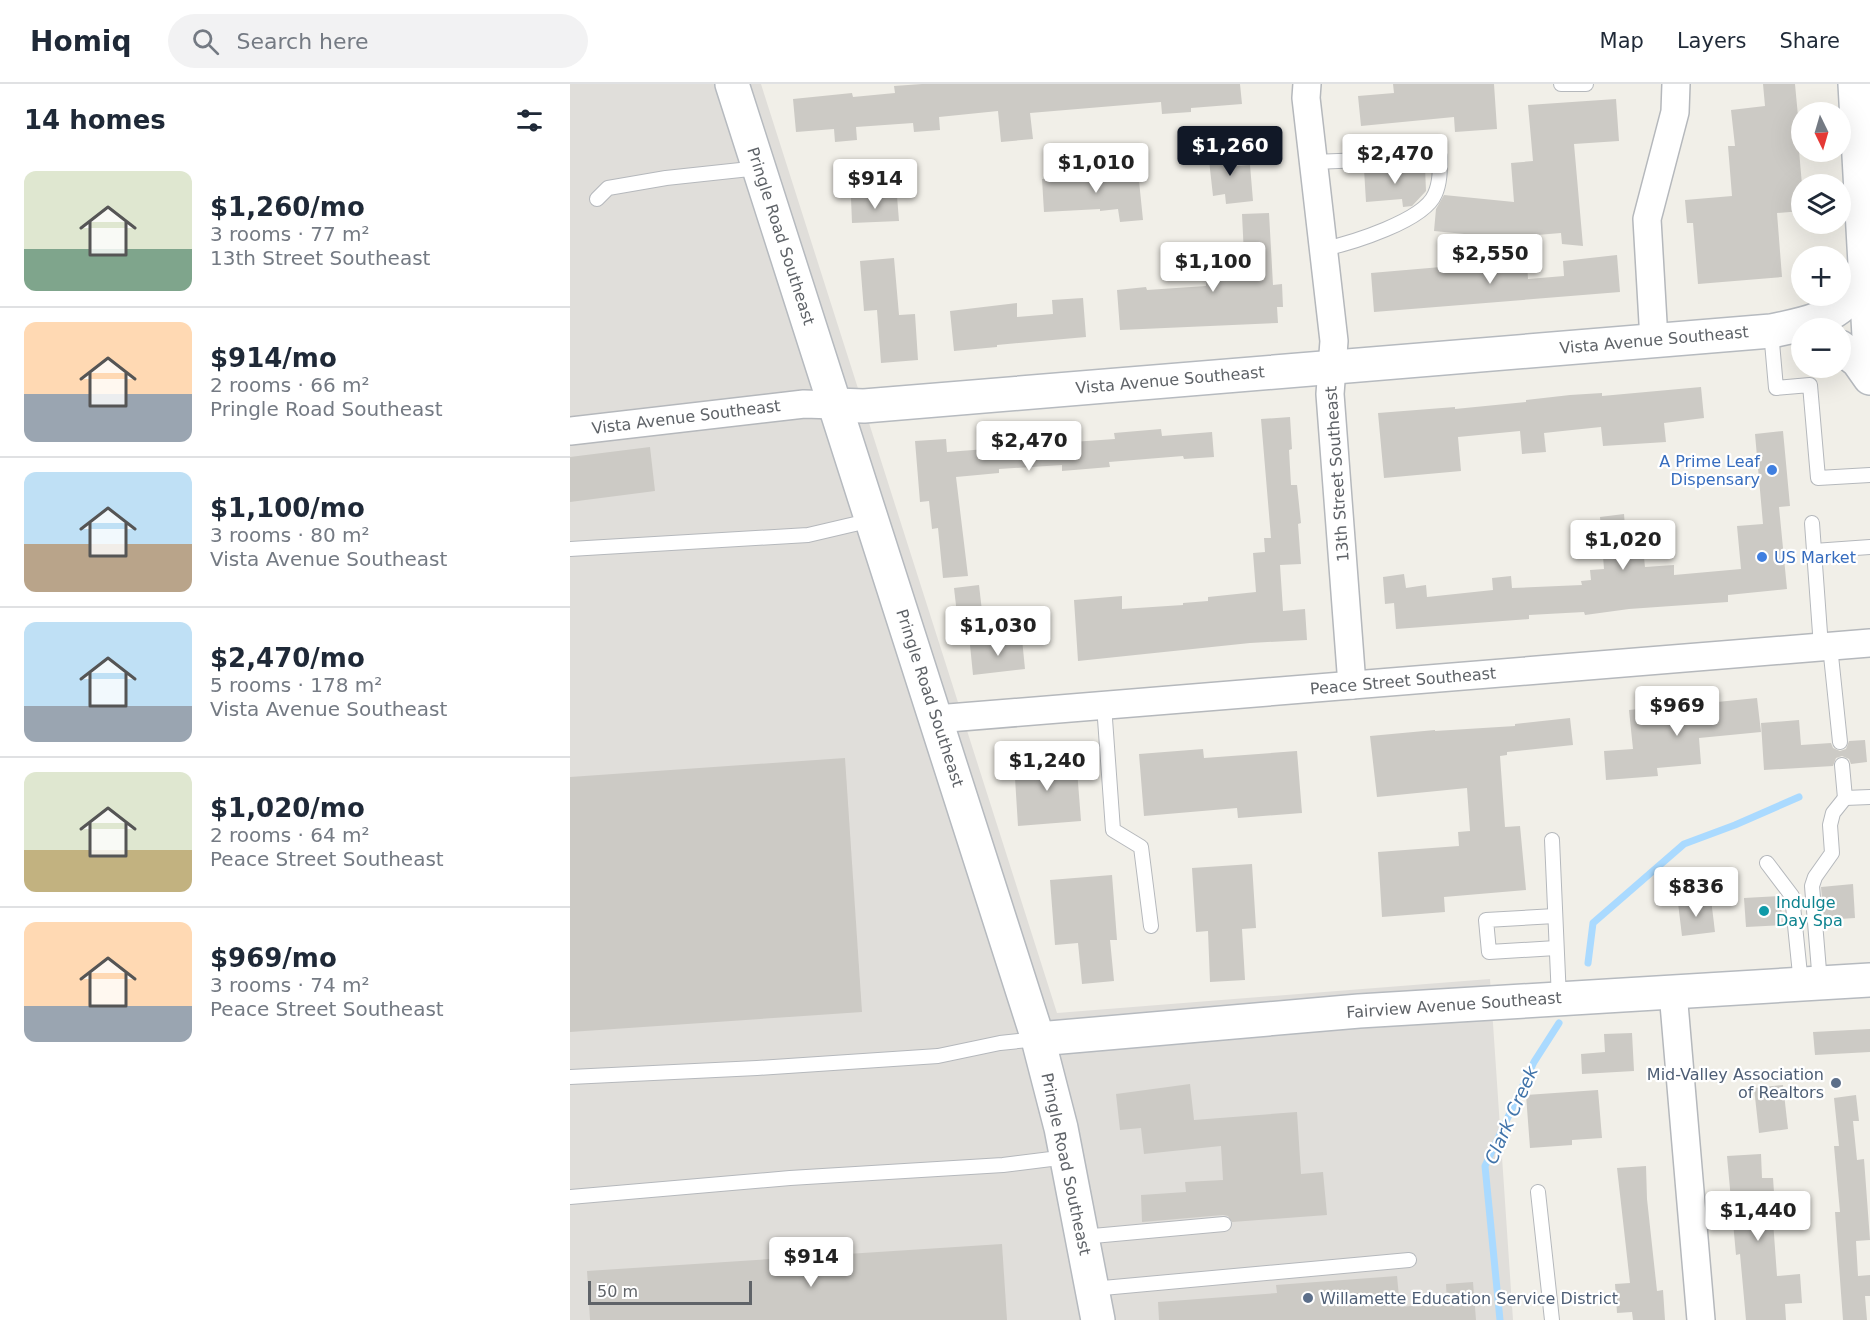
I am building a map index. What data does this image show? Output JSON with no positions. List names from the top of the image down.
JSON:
{
  "streets": {
    "street": [
      "Pringle Road Southeast",
      "Vista Avenue Southeast",
      "13th Street Southeast",
      "Peace Street Southeast",
      "Fairview Avenue Southeast"
    ]
  },
  "crossings": [
    ["Pringle Road Southeast", "Vista Avenue Southeast"],
    ["Pringle Road Southeast", "Peace Street Southeast"],
    ["Pringle Road Southeast", "Fairview Avenue Southeast"],
    ["Vista Avenue Southeast", "13th Street Southeast"],
    ["13th Street Southeast", "Peace Street Southeast"]
  ],
  "water": ["Clark Creek"],
  "places": [
    "A Prime Leaf Dispensary",
    "US Market",
    "Indulge Day Spa",
    "Mid-Valley Association of Realtors",
    "Willamette Education Service District"
  ],
  "scale_bar": "50 m",
  "north": "bottom",
  "page": {
    "header": "Homiq",
    "search": "Search here",
    "nav": ["Map", "Layers", "Share"],
    "heading": "14 homes",
    "map_buttons": ["+", "−"],
    "price": [
      "$1,260",
      "$2,470",
      "$1,010",
      "$914",
      "$2,550",
      "$1,100",
      "$2,470",
      "$1,020",
      "$1,030",
      "$969",
      "$1,240",
      "$836",
      "$1,440",
      "$914"
    ],
    "list": [
      {
        "name": "$1,260/mo",
        "note": "3 rooms · 77 m² · 13th Street Southeast"
      },
      {
        "name": "$914/mo",
        "note": "2 rooms · 66 m² · Pringle Road Southeast"
      },
      {
        "name": "$1,100/mo",
        "note": "3 rooms · 80 m² · Vista Avenue Southeast"
      },
      {
        "name": "$2,470/mo",
        "note": "5 rooms · 178 m² · Vista Avenue Southeast"
      },
      {
        "name": "$1,020/mo",
        "note": "2 rooms · 64 m² · Peace Street Southeast"
      },
      {
        "name": "$969/mo",
        "note": "3 rooms · 74 m² · Peace Street Southeast"
      }
    ],
    "scale": "50 m"
  }
}
